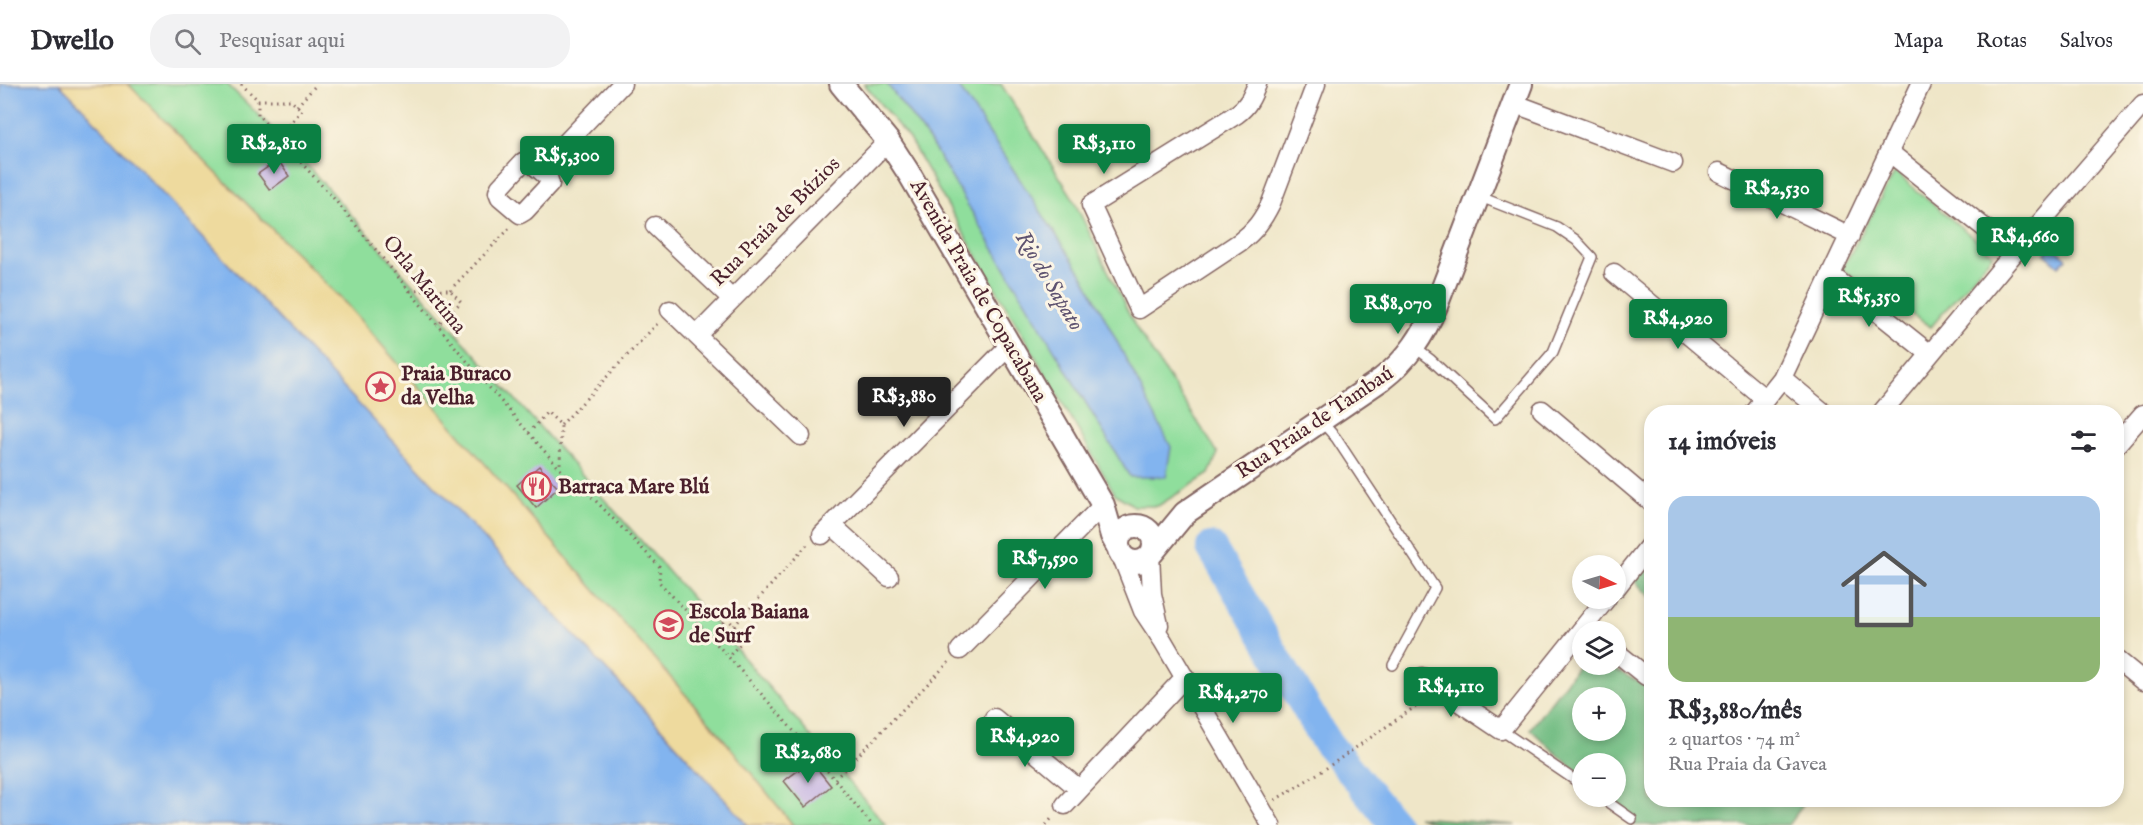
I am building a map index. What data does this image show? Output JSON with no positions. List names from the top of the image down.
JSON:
{
  "streets": {
    "street": ["Rua Praia de Búzios", "Avenida Praia de Copacabana", "Rua Praia de Tambaú"],
    "path": ["Orla Martima"]
  },
  "crossings": [
    ["Rua Praia de Búzios", "Avenida Praia de Copacabana"],
    ["Avenida Praia de Copacabana", "Rua Praia de Tambaú"]
  ],
  "water": ["Rio do Sapato"],
  "places": {
    "place": ["Praia Buraco da Velha"],
    "restaurant": ["Barraca Mare Blú"],
    "school or university": ["Escola Baiana de Surf"]
  },
  "north": "right",
  "page": {
    "header": "Dwello",
    "search": "Pesquisar aqui",
    "nav": ["Mapa", "Rotas", "Salvos"],
    "price": [
      "R$2,810",
      "R$3,110",
      "R$5,300",
      "R$2,530",
      "R$4,660",
      "R$5,350",
      "R$8,070",
      "R$4,920",
      "R$3,880",
      "R$7,590",
      "R$4,110",
      "R$4,270",
      "R$4,920",
      "R$2,680"
    ],
    "heading": "14 imóveis",
    "list": [
      {
        "name": "R$3,880/mês",
        "note": "2 quartos · 74 m² · Rua Praia da Gavea"
      }
    ],
    "map_buttons": ["+", "−"]
  }
}
